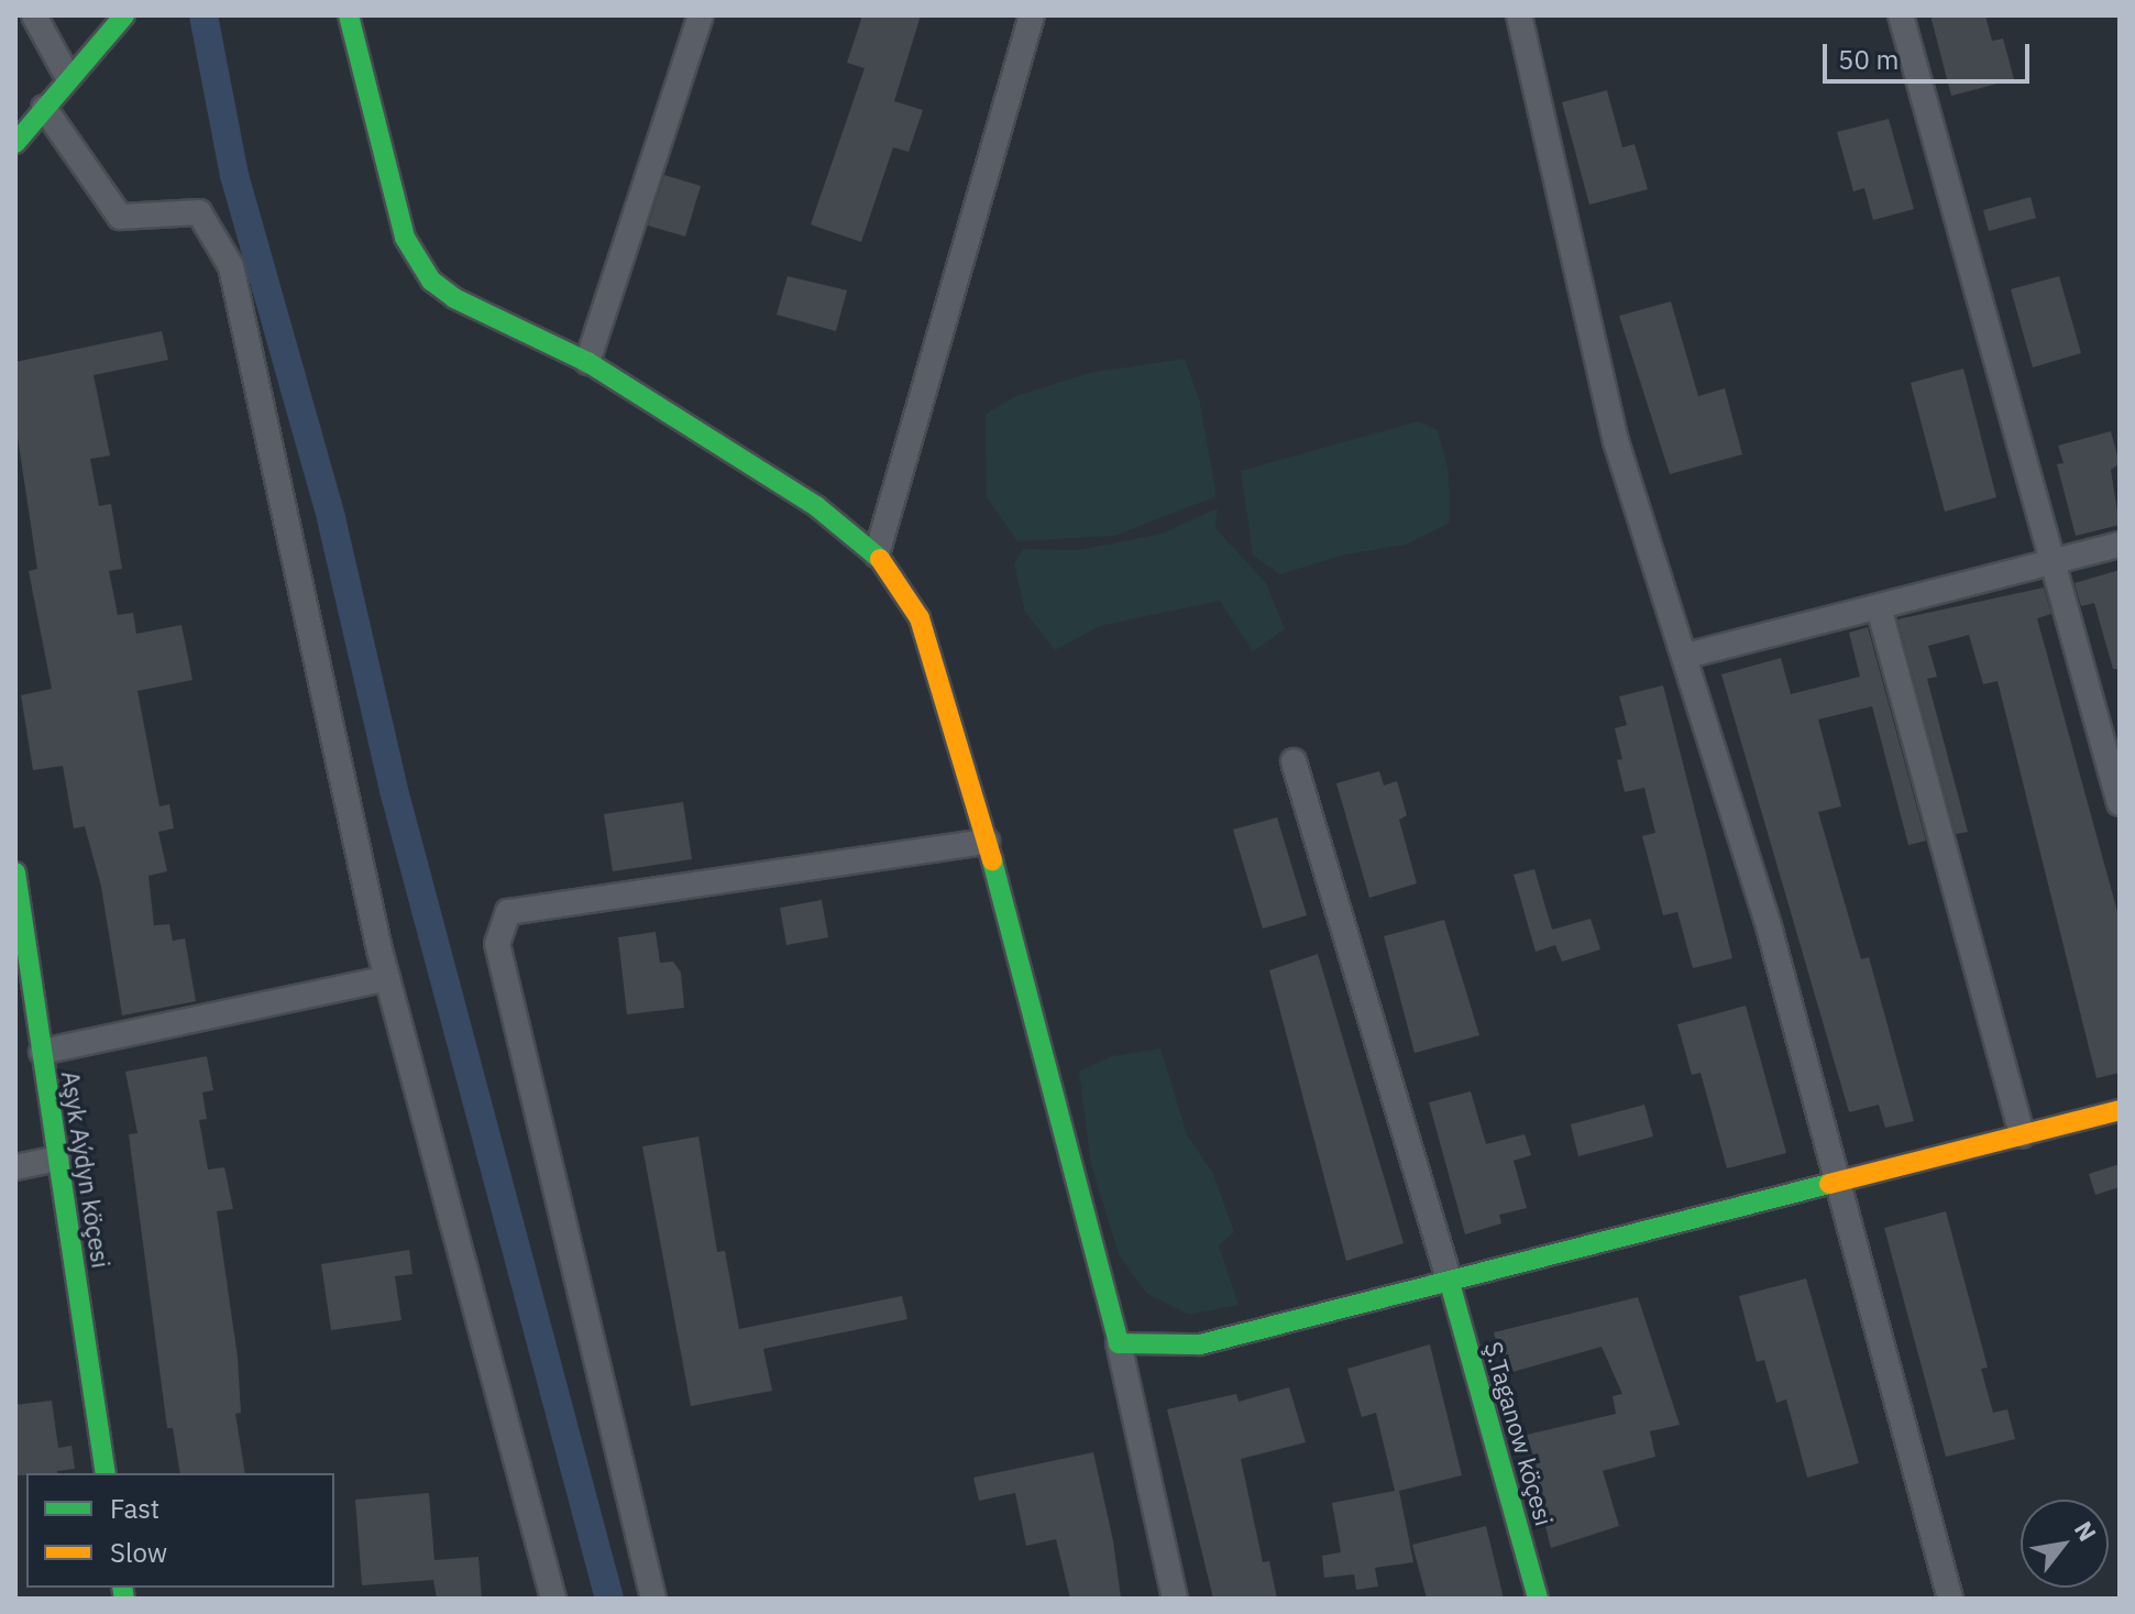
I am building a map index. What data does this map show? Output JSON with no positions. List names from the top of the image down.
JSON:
{
  "streets": {
    "street": ["Aşyk Aýdyn köçesi", "Ş.Taganow köçesi"]
  },
  "legend": ["Fast", "Slow"],
  "scale_bar": "50 m",
  "north": "top right"
}
